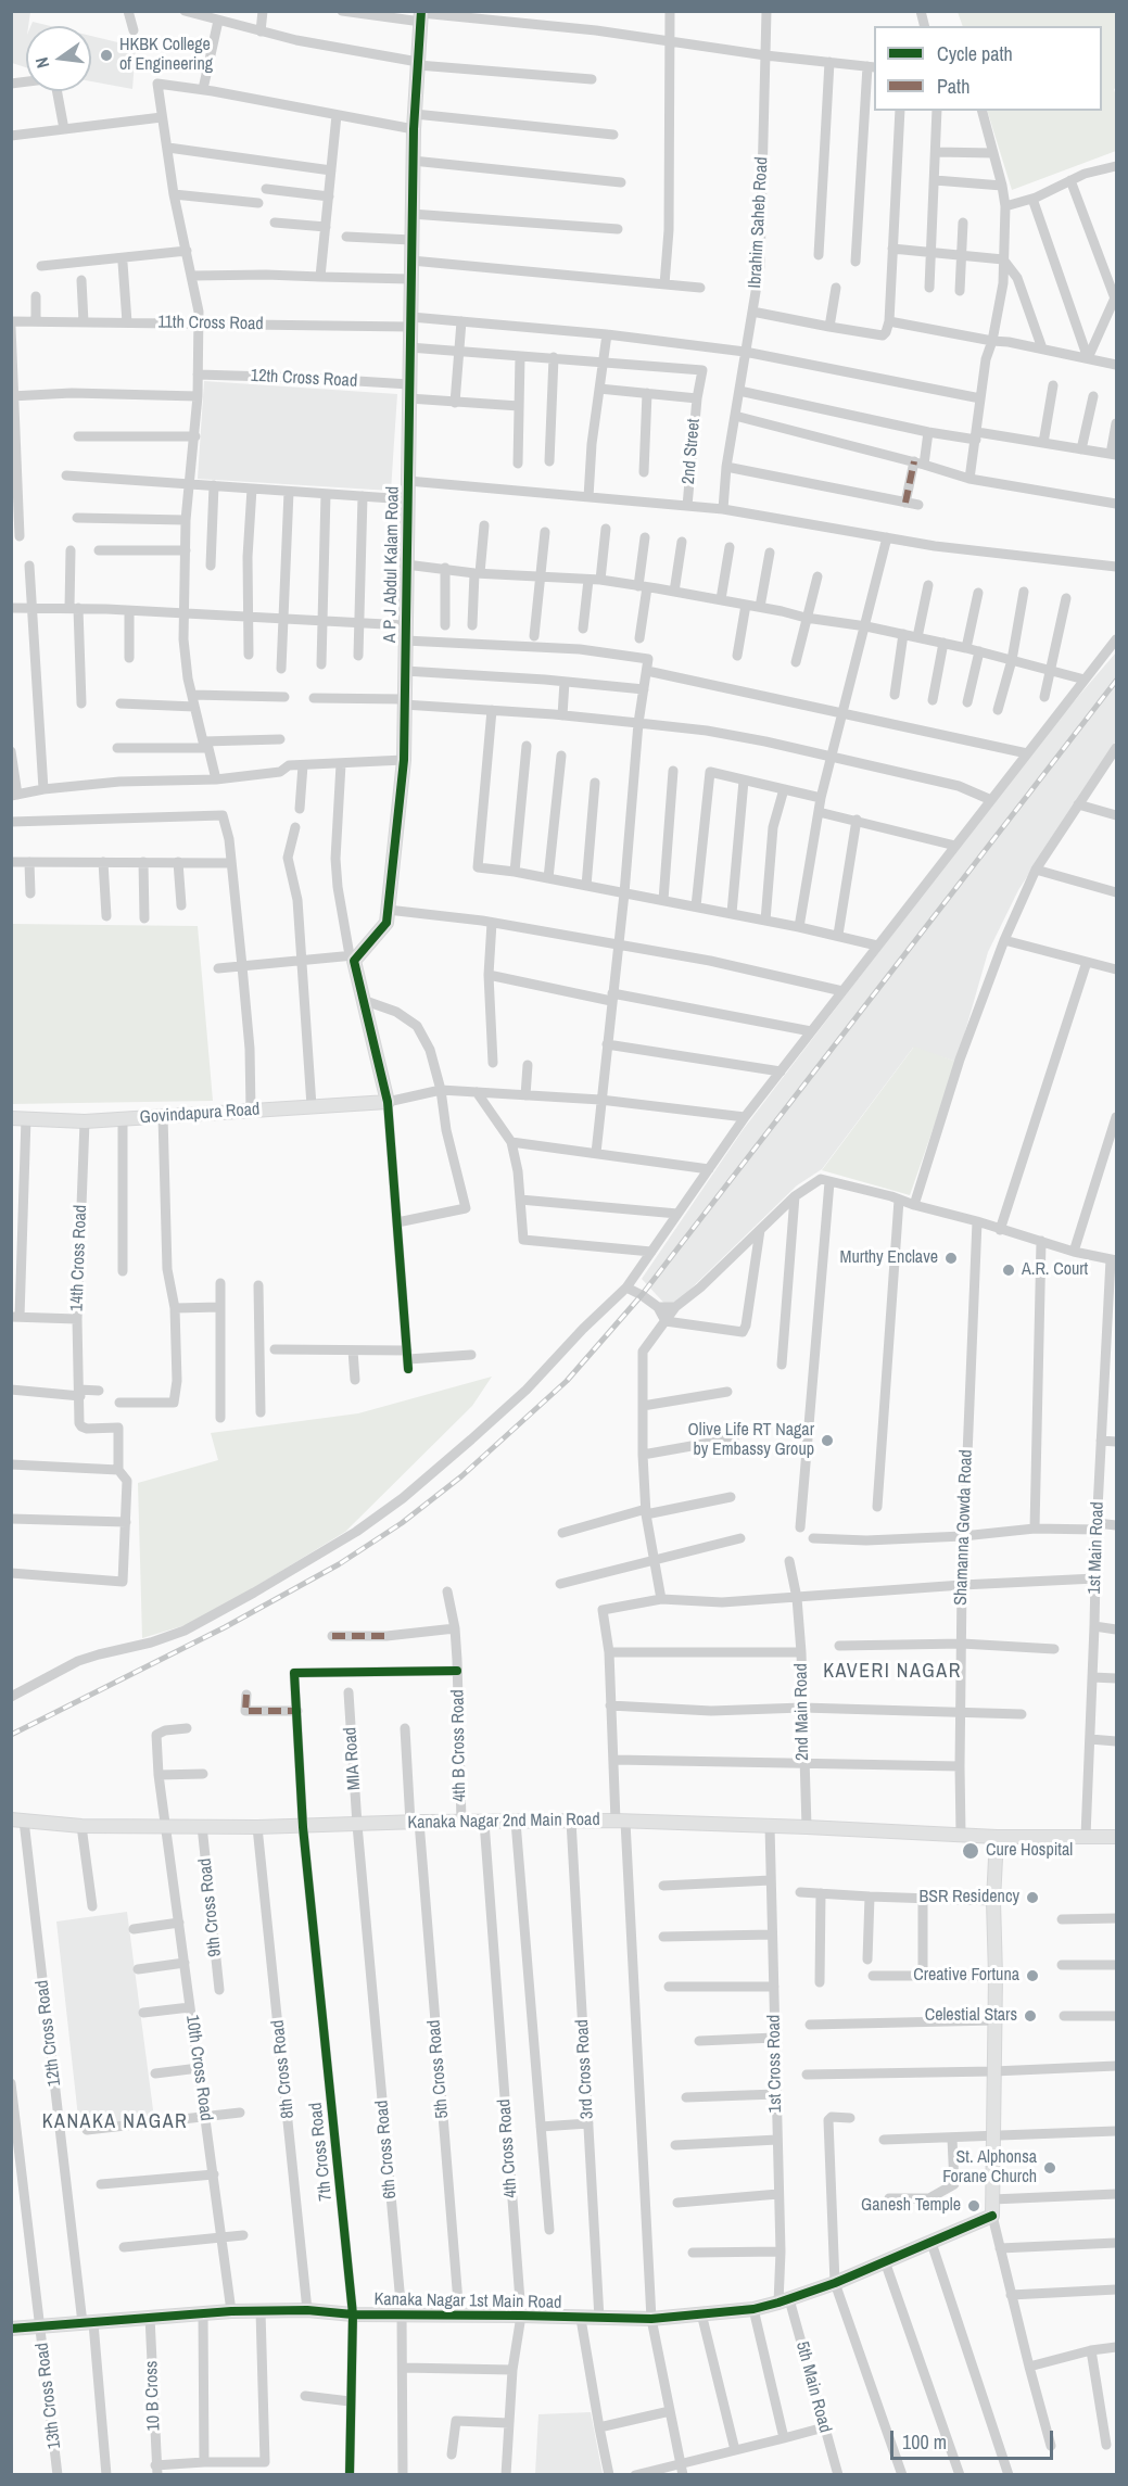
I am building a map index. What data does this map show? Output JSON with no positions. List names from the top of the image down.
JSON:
{
  "streets": {
    "street": [
      "Ibrahim Saheb Road",
      "11th Cross Road",
      "12th Cross Road",
      "2nd Street",
      "A P J Abdul Kalam Road",
      "Govindapura Road",
      "14th Cross Road",
      "Shamanna Gowda Road",
      "1st Main Road",
      "2nd Main Road",
      "4th B Cross Road",
      "MIA Road",
      "Kanaka Nagar 2nd Main Road",
      "9th Cross Road",
      "1st Cross Road",
      "10th Cross Road",
      "8th Cross Road",
      "5th Cross Road",
      "3rd Cross Road",
      "4th Cross Road",
      "6th Cross Road",
      "7th Cross Road",
      "Kanaka Nagar 1st Main Road",
      "5th Main Road",
      "13th Cross Road",
      "10 B Cross"
    ]
  },
  "crossings": [
    ["Ibrahim Saheb Road", "11th Cross Road"],
    ["11th Cross Road", "A P J Abdul Kalam Road"],
    ["12th Cross Road", "A P J Abdul Kalam Road"],
    ["12th Cross Road", "Kanaka Nagar 2nd Main Road"],
    ["12th Cross Road", "Kanaka Nagar 1st Main Road"],
    ["Govindapura Road", "14th Cross Road"],
    ["Shamanna Gowda Road", "Kanaka Nagar 2nd Main Road"],
    ["1st Main Road", "Kanaka Nagar 2nd Main Road"],
    ["2nd Main Road", "Kanaka Nagar 2nd Main Road"],
    ["4th B Cross Road", "Kanaka Nagar 2nd Main Road"],
    ["4th B Cross Road", "7th Cross Road"],
    ["MIA Road", "Kanaka Nagar 2nd Main Road"],
    ["MIA Road", "6th Cross Road"],
    ["Kanaka Nagar 2nd Main Road", "9th Cross Road"],
    ["Kanaka Nagar 2nd Main Road", "1st Cross Road"],
    ["Kanaka Nagar 2nd Main Road", "10th Cross Road"],
    ["Kanaka Nagar 2nd Main Road", "8th Cross Road"],
    ["Kanaka Nagar 2nd Main Road", "5th Cross Road"],
    ["Kanaka Nagar 2nd Main Road", "3rd Cross Road"],
    ["Kanaka Nagar 2nd Main Road", "4th Cross Road"],
    ["Kanaka Nagar 2nd Main Road", "6th Cross Road"],
    ["Kanaka Nagar 2nd Main Road", "7th Cross Road"],
    ["1st Cross Road", "Kanaka Nagar 1st Main Road"],
    ["1st Cross Road", "5th Main Road"],
    ["10th Cross Road", "Kanaka Nagar 1st Main Road"],
    ["8th Cross Road", "Kanaka Nagar 1st Main Road"],
    ["5th Cross Road", "Kanaka Nagar 1st Main Road"],
    ["3rd Cross Road", "Kanaka Nagar 1st Main Road"],
    ["4th Cross Road", "Kanaka Nagar 1st Main Road"],
    ["6th Cross Road", "Kanaka Nagar 1st Main Road"],
    ["7th Cross Road", "Kanaka Nagar 1st Main Road"],
    ["Kanaka Nagar 1st Main Road", "5th Main Road"],
    ["Kanaka Nagar 1st Main Road", "13th Cross Road"],
    ["Kanaka Nagar 1st Main Road", "10 B Cross"]
  ],
  "districts": ["KAVERI NAGAR", "KANAKA NAGAR"],
  "places": [
    "HKBK College of Engineering",
    "Murthy Enclave",
    "A.R. Court",
    "Olive Life RT Nagar by Embassy Group",
    "Cure Hospital",
    "BSR Residency",
    "Creative Fortuna",
    "Celestial Stars",
    "St. Alphonsa Forane Church",
    "Ganesh Temple"
  ],
  "legend": ["Cycle path", "Path"],
  "scale_bar": "100 m",
  "north": "left"
}
